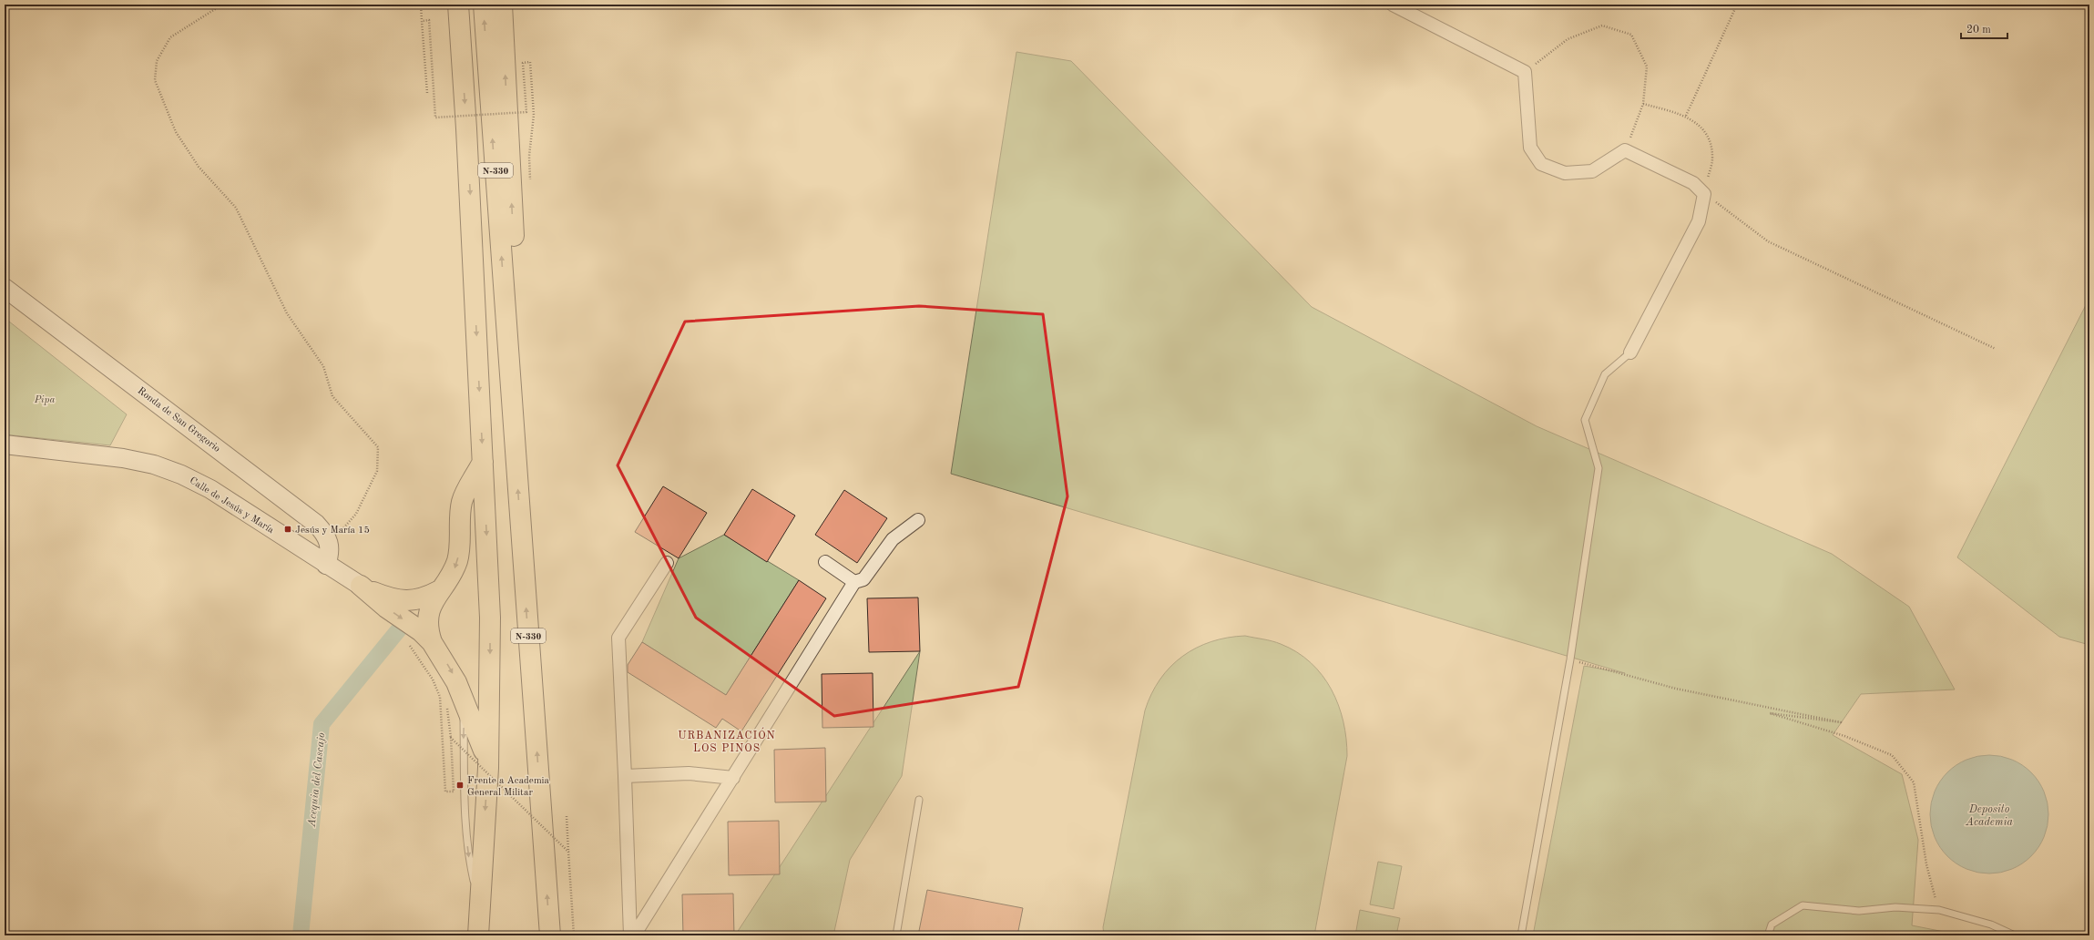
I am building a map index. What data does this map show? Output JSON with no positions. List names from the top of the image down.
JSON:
{
  "streets": {
    "highway": ["N-330"],
    "street": ["Ronda de San Gregorio", "Calle de Jesús y María"]
  },
  "districts": ["URBANIZACIÓN LOS PINOS"],
  "water": ["Acequia del Cascajo", "Deposito Academia"],
  "parks": ["Pipa"],
  "places": {
    "transit": ["Jesús y María 15", "Frente a Academia General Militar"]
  },
  "scale_bar": "20 m"
}
